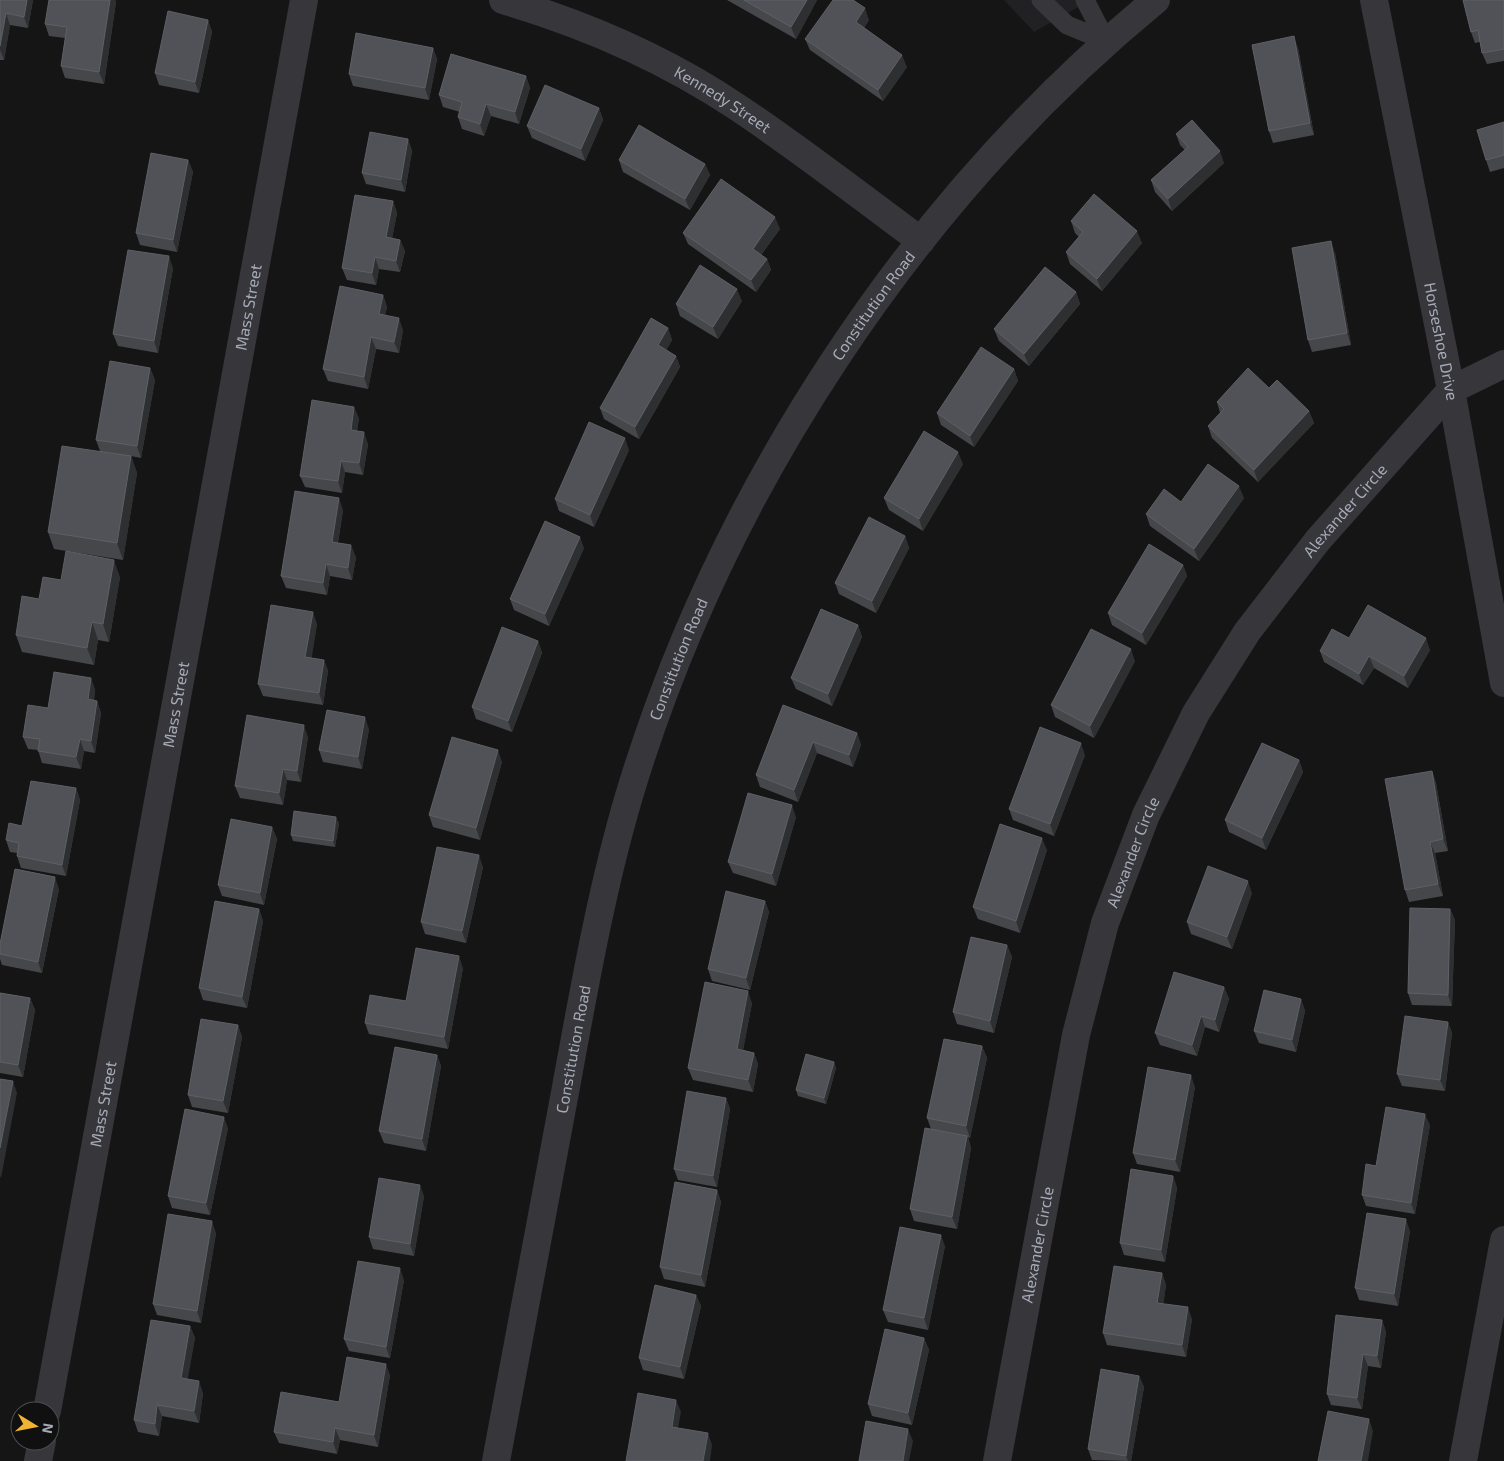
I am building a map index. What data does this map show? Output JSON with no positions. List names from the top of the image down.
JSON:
{
  "streets": {
    "street": [
      "Kennedy Street",
      "Mass Street",
      "Constitution Road",
      "Horseshoe Drive",
      "Alexander Circle"
    ]
  },
  "crossings": [
    ["Kennedy Street", "Constitution Road"],
    ["Horseshoe Drive", "Alexander Circle"]
  ],
  "north": "right"
}
